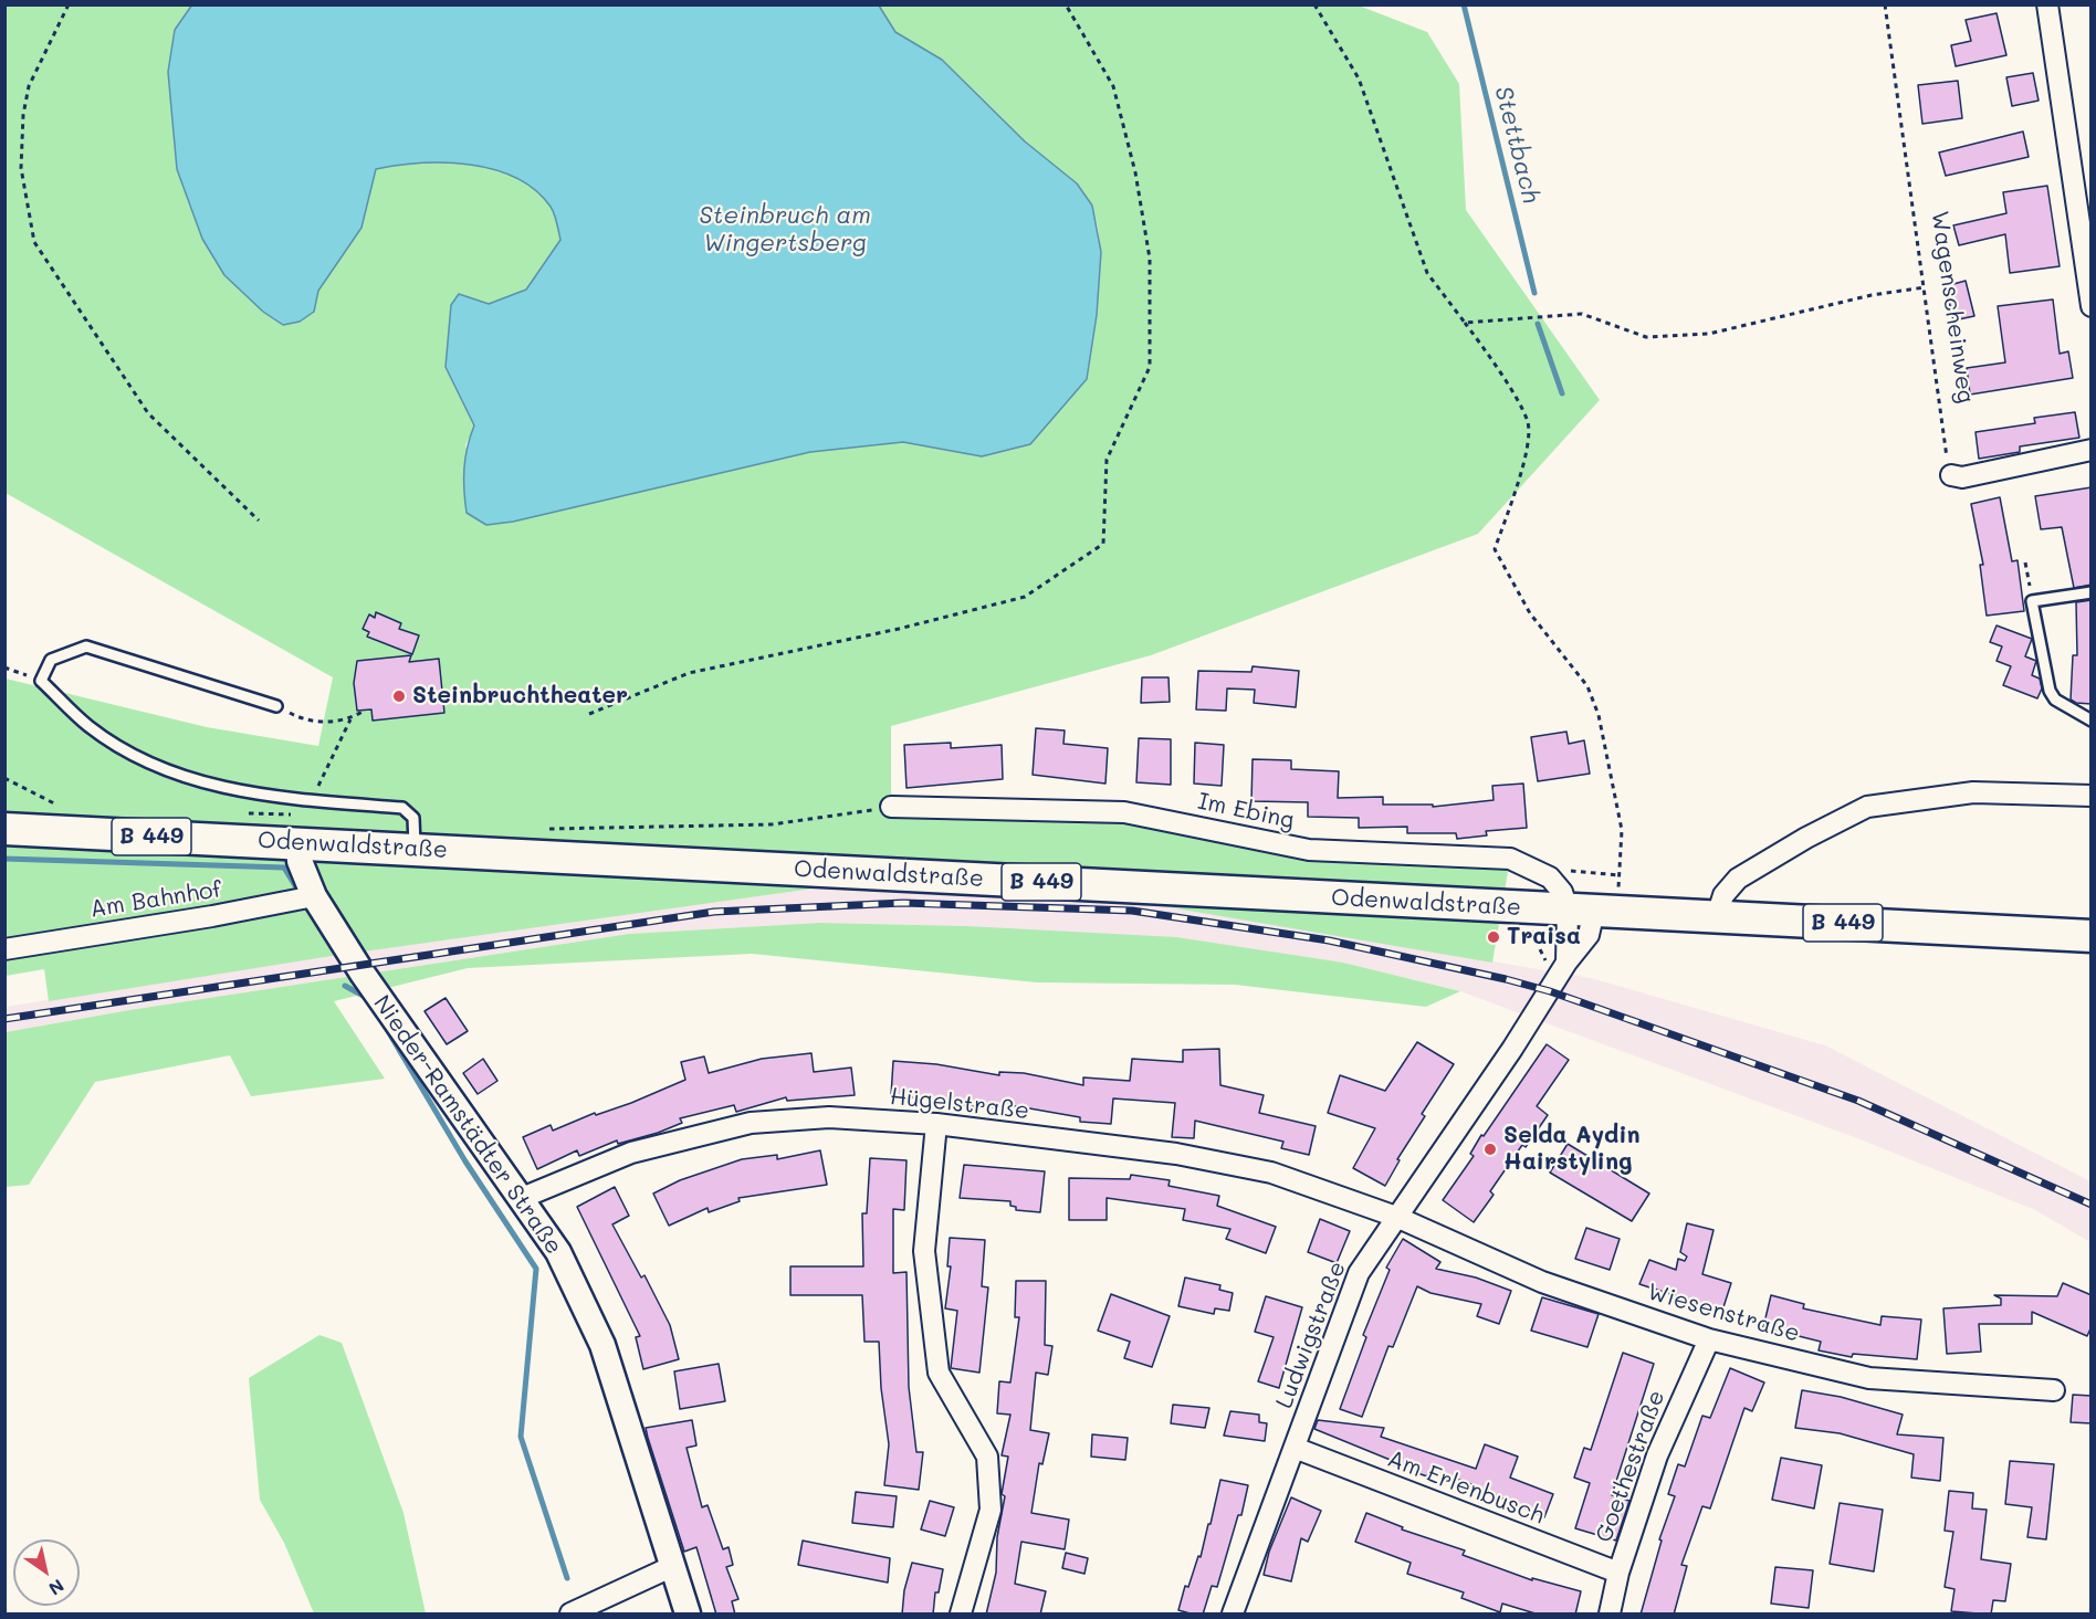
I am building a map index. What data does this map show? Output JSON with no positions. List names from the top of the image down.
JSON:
{
  "streets": {
    "main road": ["B 449", "Odenwaldstraße"],
    "street": [
      "Im Ebing",
      "Am Bahnhof",
      "Hügelstraße",
      "Nieder-Ramstädter Straße",
      "Wiesenstraße",
      "Ludwigstraße",
      "Goethestraße",
      "Am Erlenbusch"
    ],
    "path": ["Wagenscheinweg"]
  },
  "crossings": [
    ["Im Ebing", "Odenwaldstraße"],
    ["Im Ebing", "Ludwigstraße"],
    ["Odenwaldstraße", "Nieder-Ramstädter Straße"],
    ["Odenwaldstraße", "Ludwigstraße"],
    ["Am Bahnhof", "Nieder-Ramstädter Straße"],
    ["Hügelstraße", "Nieder-Ramstädter Straße"],
    ["Hügelstraße", "Wiesenstraße"],
    ["Hügelstraße", "Ludwigstraße"],
    ["Wiesenstraße", "Ludwigstraße"],
    ["Wiesenstraße", "Goethestraße"],
    ["Ludwigstraße", "Am Erlenbusch"],
    ["Goethestraße", "Am Erlenbusch"]
  ],
  "water": ["Stettbach", "Steinbruch am Wingertsberg"],
  "places": ["Steinbruchtheater", "Traisa", "Selda Aydin Hairstyling"],
  "north": "bottom right"
}
